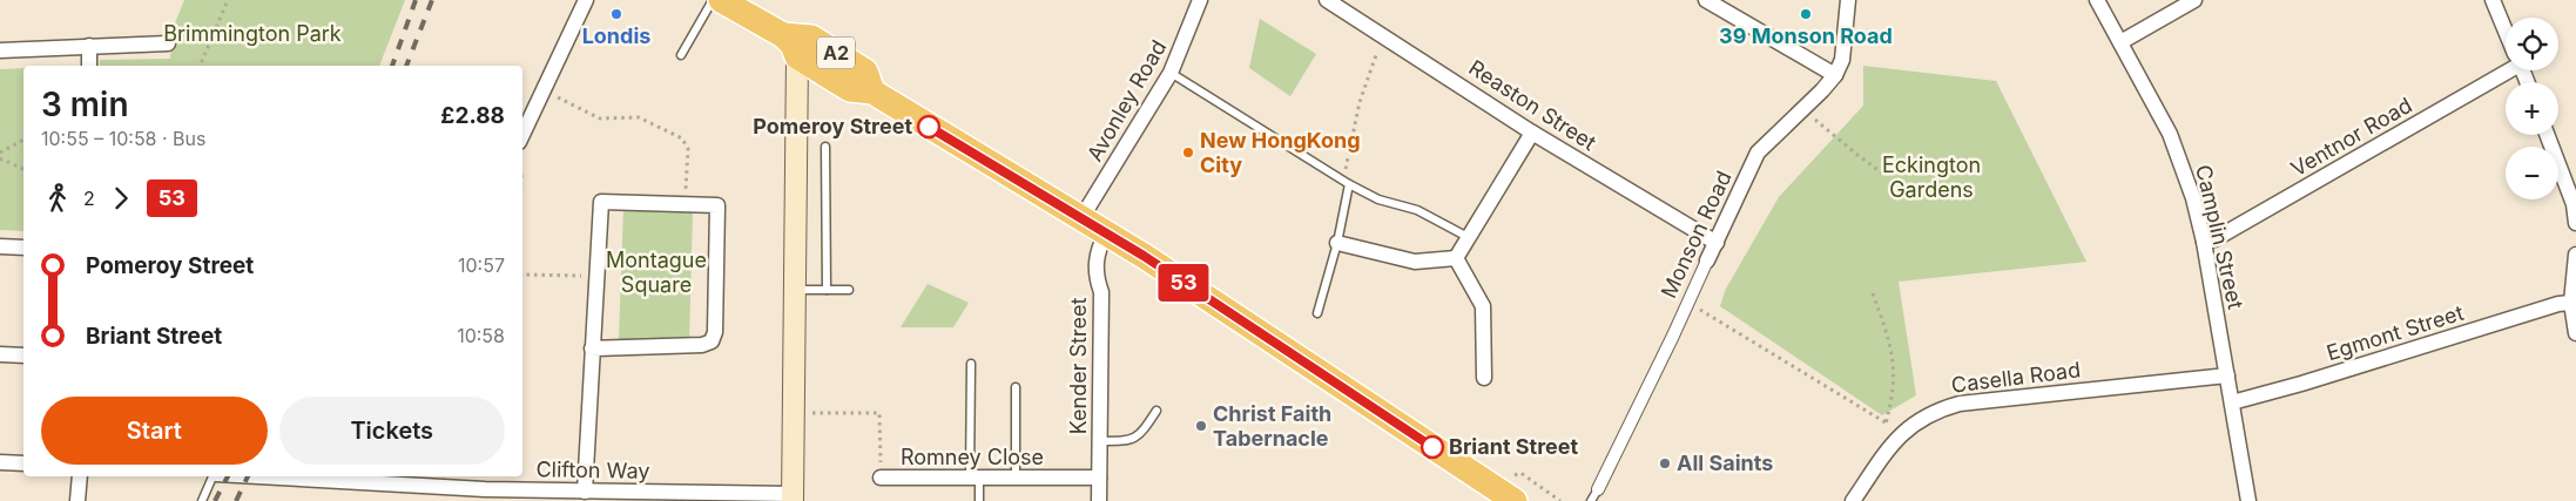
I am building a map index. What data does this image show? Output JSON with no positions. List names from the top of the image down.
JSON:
{
  "streets": {
    "highway": ["A2"],
    "street": [
      "Avonley Road",
      "Reaston Street",
      "Ventnor Road",
      "Monson Road",
      "Camplin Street",
      "Egmont Street",
      "Kender Street",
      "Casella Road",
      "Romney Close",
      "Clifton Way"
    ]
  },
  "crossings": [
    ["A2", "Avonley Road"],
    ["A2", "Kender Street"],
    ["Reaston Street", "Monson Road"],
    ["Ventnor Road", "Camplin Street"],
    ["Camplin Street", "Egmont Street"],
    ["Camplin Street", "Casella Road"],
    ["Kender Street", "Romney Close"]
  ],
  "parks": ["Brimmington Park", "Eckington Gardens", "Montague Square"],
  "places": [
    "Londis",
    "39 Monson Road",
    "Pomeroy Street",
    "New HongKong City",
    "Christ Faith Tabernacle",
    "Briant Street",
    "All Saints"
  ],
  "lines": ["bus line 53"],
  "page": {
    "on_map": "53",
    "map_buttons": ["+", "−"],
    "heading": ["3 min", "10:55 – 10:58 · Bus", "£2.88"],
    "legs": ["2", "53"],
    "list": [
      {
        "name": "Pomeroy Street",
        "value": "10:57"
      },
      {
        "name": "Briant Street",
        "value": "10:58"
      }
    ],
    "buttons": ["Start", "Tickets"]
  }
}
